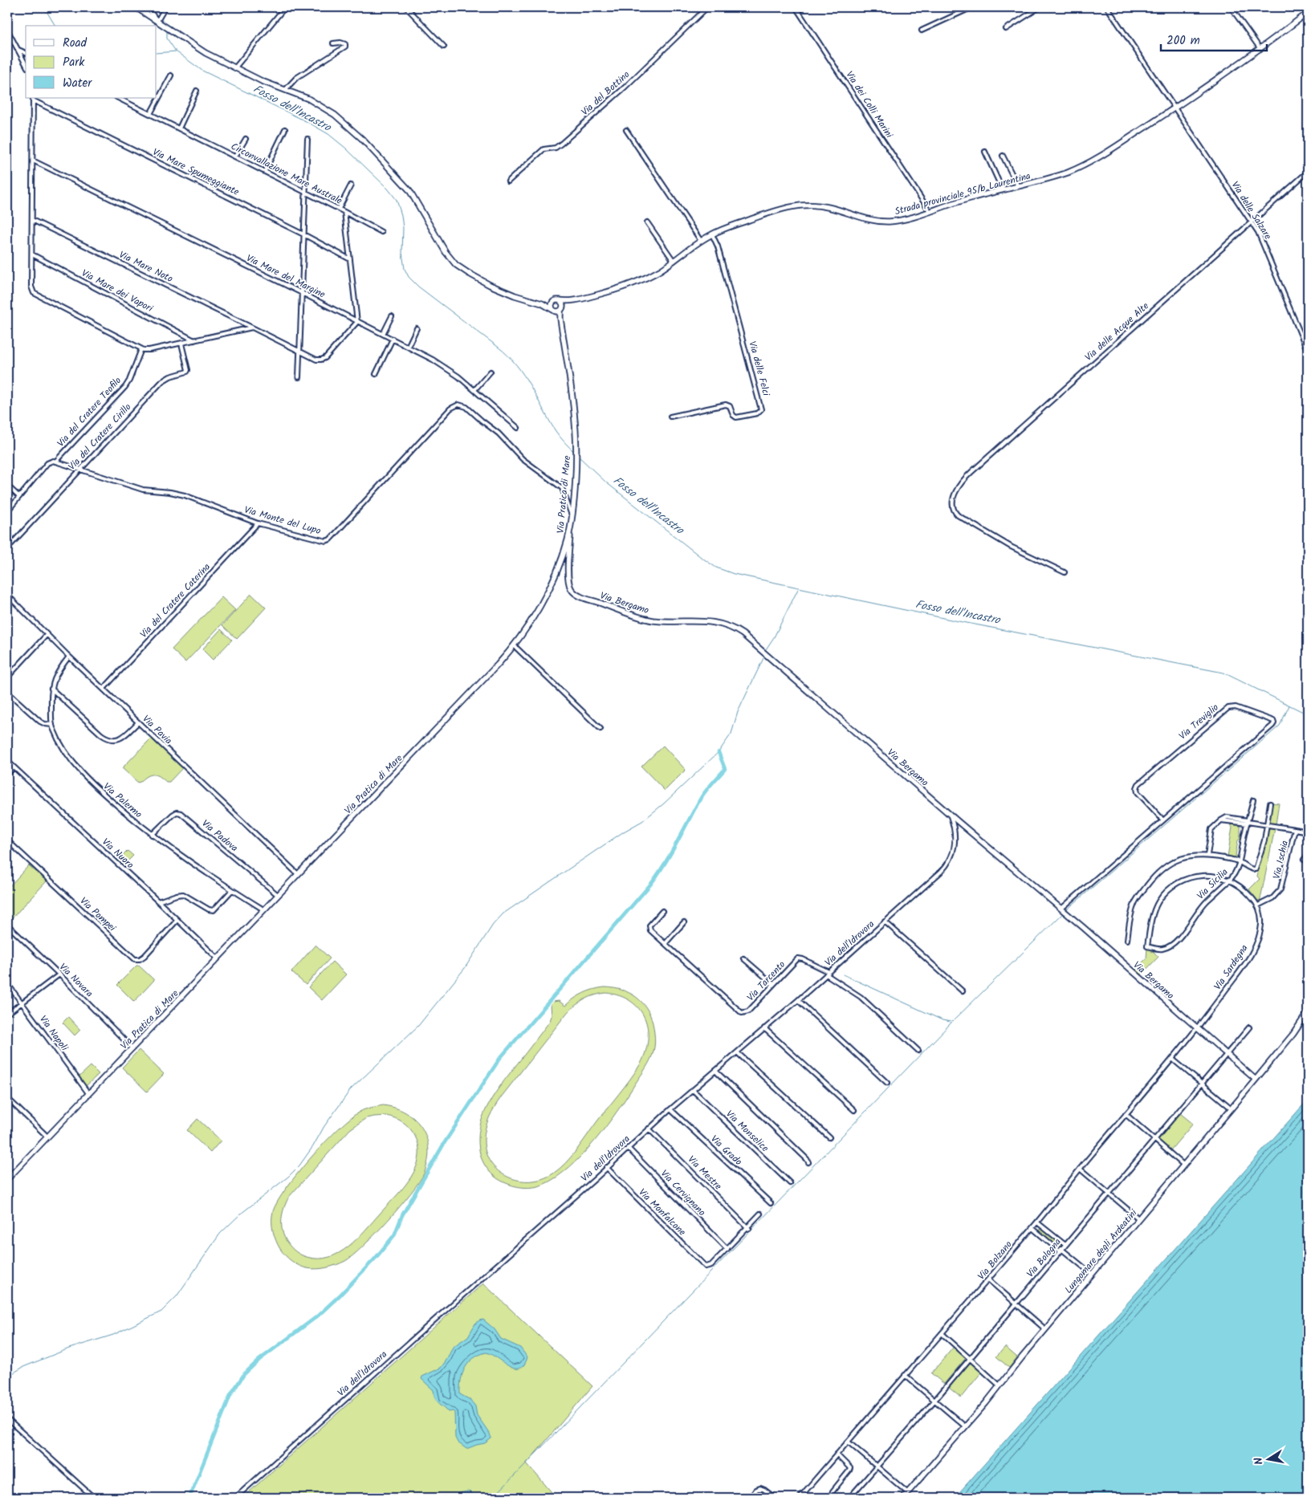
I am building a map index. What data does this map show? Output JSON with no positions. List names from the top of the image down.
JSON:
{
  "streets": {
    "main road": [
      "Strada provinciale 95/b Laurentina",
      "Via Pratica di Mare",
      "Via Bergamo",
      "Lungomare degli Ardeatini"
    ],
    "street": [
      "Via del Bottino",
      "Via dei Colli Marini",
      "Via Mare Spumeggiante",
      "Circonvallazione Mare Australe",
      "Via delle Salzare",
      "Via Mare Noto",
      "Via Mare del Margine",
      "Via Mare dei Vapori",
      "Via delle Acque Alte",
      "Via delle Felci",
      "Via del Cratere Teofilo",
      "Via del Cratere Cirillo",
      "Via Monte del Lupo",
      "Via del Cratere Caterina",
      "Via Treviglio",
      "Via Pavia",
      "Via Palermo",
      "Via Padova",
      "Via Nuoro",
      "Via Ischia",
      "Via Sicilia",
      "Via Pompei",
      "Via dell'Idrovora",
      "Via Sardegna",
      "Via Novara",
      "Via Tarcento",
      "Via Napoli",
      "Via Monselice",
      "Via Grado",
      "Via Mestre",
      "Via Cervignano",
      "Via Monfalcone",
      "Via Bologna",
      "Via Bolzano"
    ]
  },
  "crossings": [
    ["Via dei Colli Marini", "Strada provinciale 95/b Laurentina"],
    ["Via Mare Spumeggiante", "Circonvallazione Mare Australe"],
    ["Circonvallazione Mare Australe", "Via Mare del Margine"],
    ["Strada provinciale 95/b Laurentina", "Via delle Salzare"],
    ["Strada provinciale 95/b Laurentina", "Via delle Felci"],
    ["Strada provinciale 95/b Laurentina", "Via Pratica di Mare"],
    ["Via delle Salzare", "Via delle Acque Alte"],
    ["Via del Cratere Teofilo", "Via Monte del Lupo"],
    ["Via del Cratere Cirillo", "Via Monte del Lupo"],
    ["Via Pratica di Mare", "Via Monte del Lupo"],
    ["Via Pratica di Mare", "Via Bergamo"],
    ["Via Pratica di Mare", "Via Pavia"],
    ["Via Pratica di Mare", "Via Palermo"],
    ["Via Pratica di Mare", "Via Padova"],
    ["Via Pratica di Mare", "Via Nuoro"],
    ["Via Pratica di Mare", "Via Novara"],
    ["Via Pratica di Mare", "Via Napoli"],
    ["Via Monte del Lupo", "Via del Cratere Caterina"],
    ["Via Monte del Lupo", "Via Bergamo"],
    ["Via del Cratere Caterina", "Via Pavia"],
    ["Via Bergamo", "Via Treviglio"],
    ["Via Bergamo", "Via dell'Idrovora"],
    ["Via Bergamo", "Via Sardegna"],
    ["Via Bergamo", "Lungomare degli Ardeatini"],
    ["Via Bergamo", "Via Bologna"],
    ["Via Bergamo", "Via Bolzano"],
    ["Via Pavia", "Via Palermo"],
    ["Via Palermo", "Via Padova"],
    ["Via Nuoro", "Via Pompei"],
    ["Via Ischia", "Via Sicilia"],
    ["Via Ischia", "Via Sardegna"],
    ["Via dell'Idrovora", "Via Tarcento"],
    ["Via dell'Idrovora", "Via Monselice"],
    ["Via dell'Idrovora", "Via Grado"],
    ["Via dell'Idrovora", "Via Mestre"],
    ["Via dell'Idrovora", "Via Cervignano"],
    ["Via dell'Idrovora", "Via Monfalcone"],
    ["Via Sardegna", "Via Bolzano"],
    ["Via Cervignano", "Via Monfalcone"]
  ],
  "water": ["Fosso dell'Incastro"],
  "legend": ["Road", "Park", "Water"],
  "scale_bar": "200 m",
  "north": "left"
}
